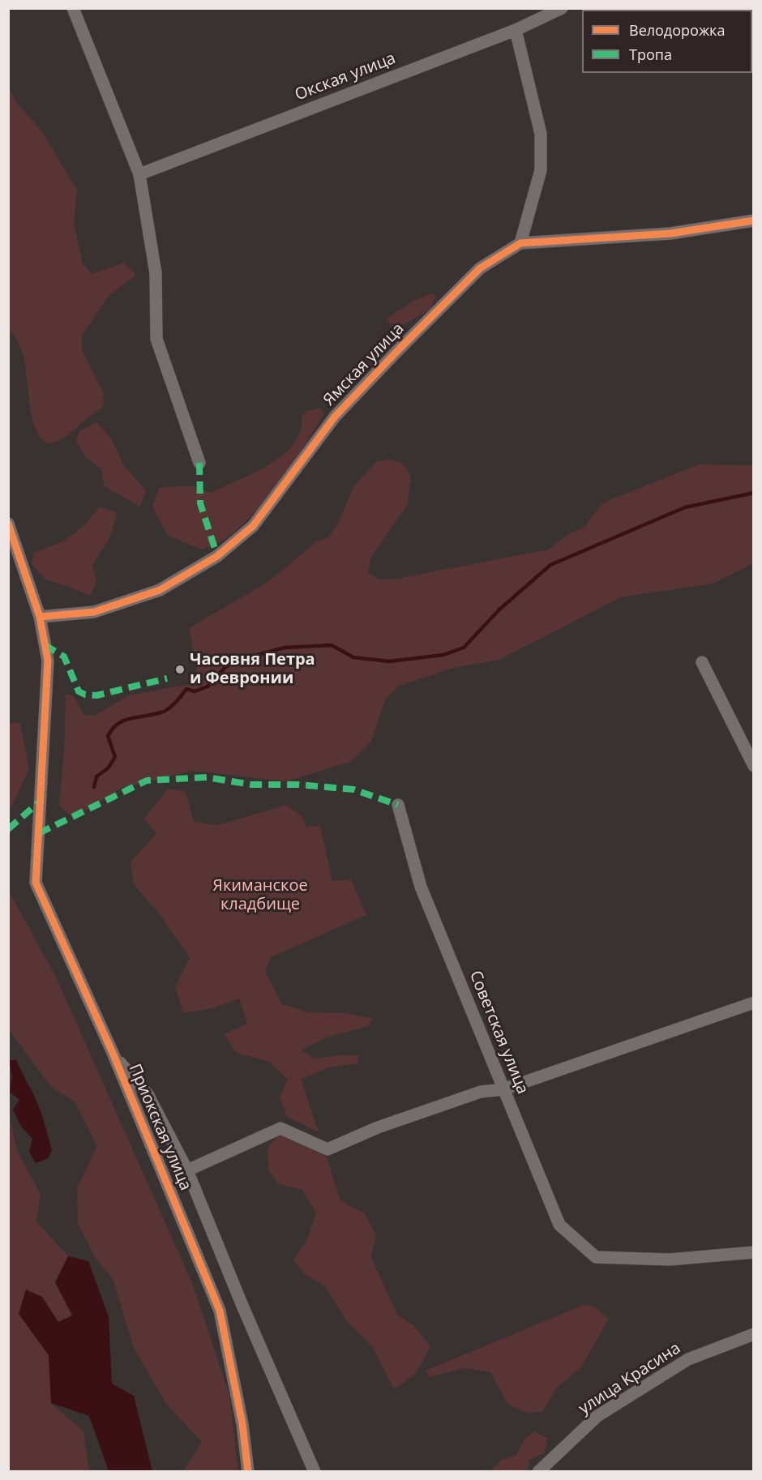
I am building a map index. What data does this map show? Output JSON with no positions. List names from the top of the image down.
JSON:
{
  "streets": {
    "street": [
      "Окская улица",
      "Ямская улица",
      "Советская улица",
      "Приокская улица",
      "улица Красина"
    ]
  },
  "crossings": [
    ["Ямская улица", "Приокская улица"]
  ],
  "parks": ["Якиманское кладбище"],
  "places": ["Часовня Петра и Февронии"],
  "legend": ["Велодорожка", "Тропа"]
}
